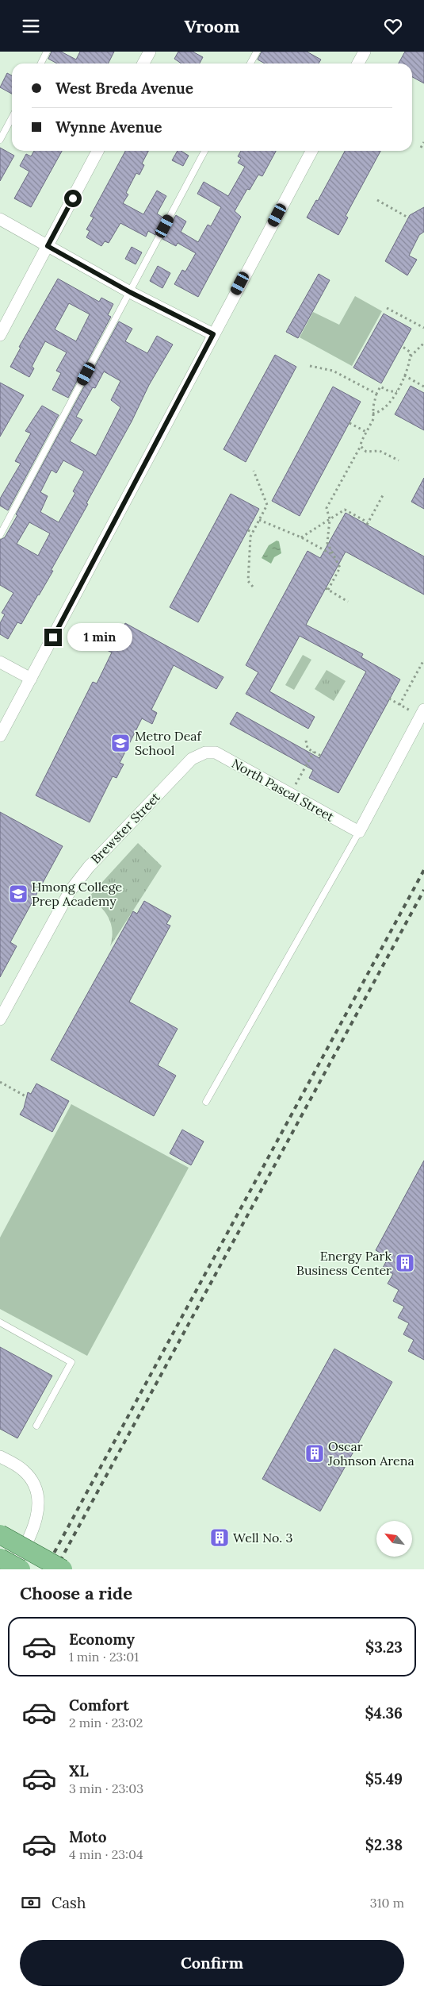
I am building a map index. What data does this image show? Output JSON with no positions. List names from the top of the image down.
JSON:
{
  "streets": {
    "street": ["North Pascal Street", "Brewster Street"]
  },
  "crossings": [
    ["North Pascal Street", "Brewster Street"]
  ],
  "places": {
    "school or university": ["Metro Deaf School", "Hmong College Prep Academy"],
    "building": ["Energy Park Business Center", "Oscar Johnson Arena", "Well No. 3"]
  },
  "north": "top left",
  "page": {
    "header": "Vroom",
    "banner": ["West Breda Avenue", "Wynne Avenue"],
    "bubble": "1 min",
    "heading": "Choose a ride",
    "list": [
      {
        "name": "Economy",
        "note": "1 min · 23:01",
        "value": "$3.23"
      },
      {
        "name": "Comfort",
        "note": "2 min · 23:02",
        "value": "$4.36"
      },
      {
        "name": "XL",
        "note": "3 min · 23:03",
        "value": "$5.49"
      },
      {
        "name": "Moto",
        "note": "4 min · 23:04",
        "value": "$2.38"
      }
    ],
    "pay": ["Cash", "310 m"],
    "buttons": "Confirm"
  }
}
